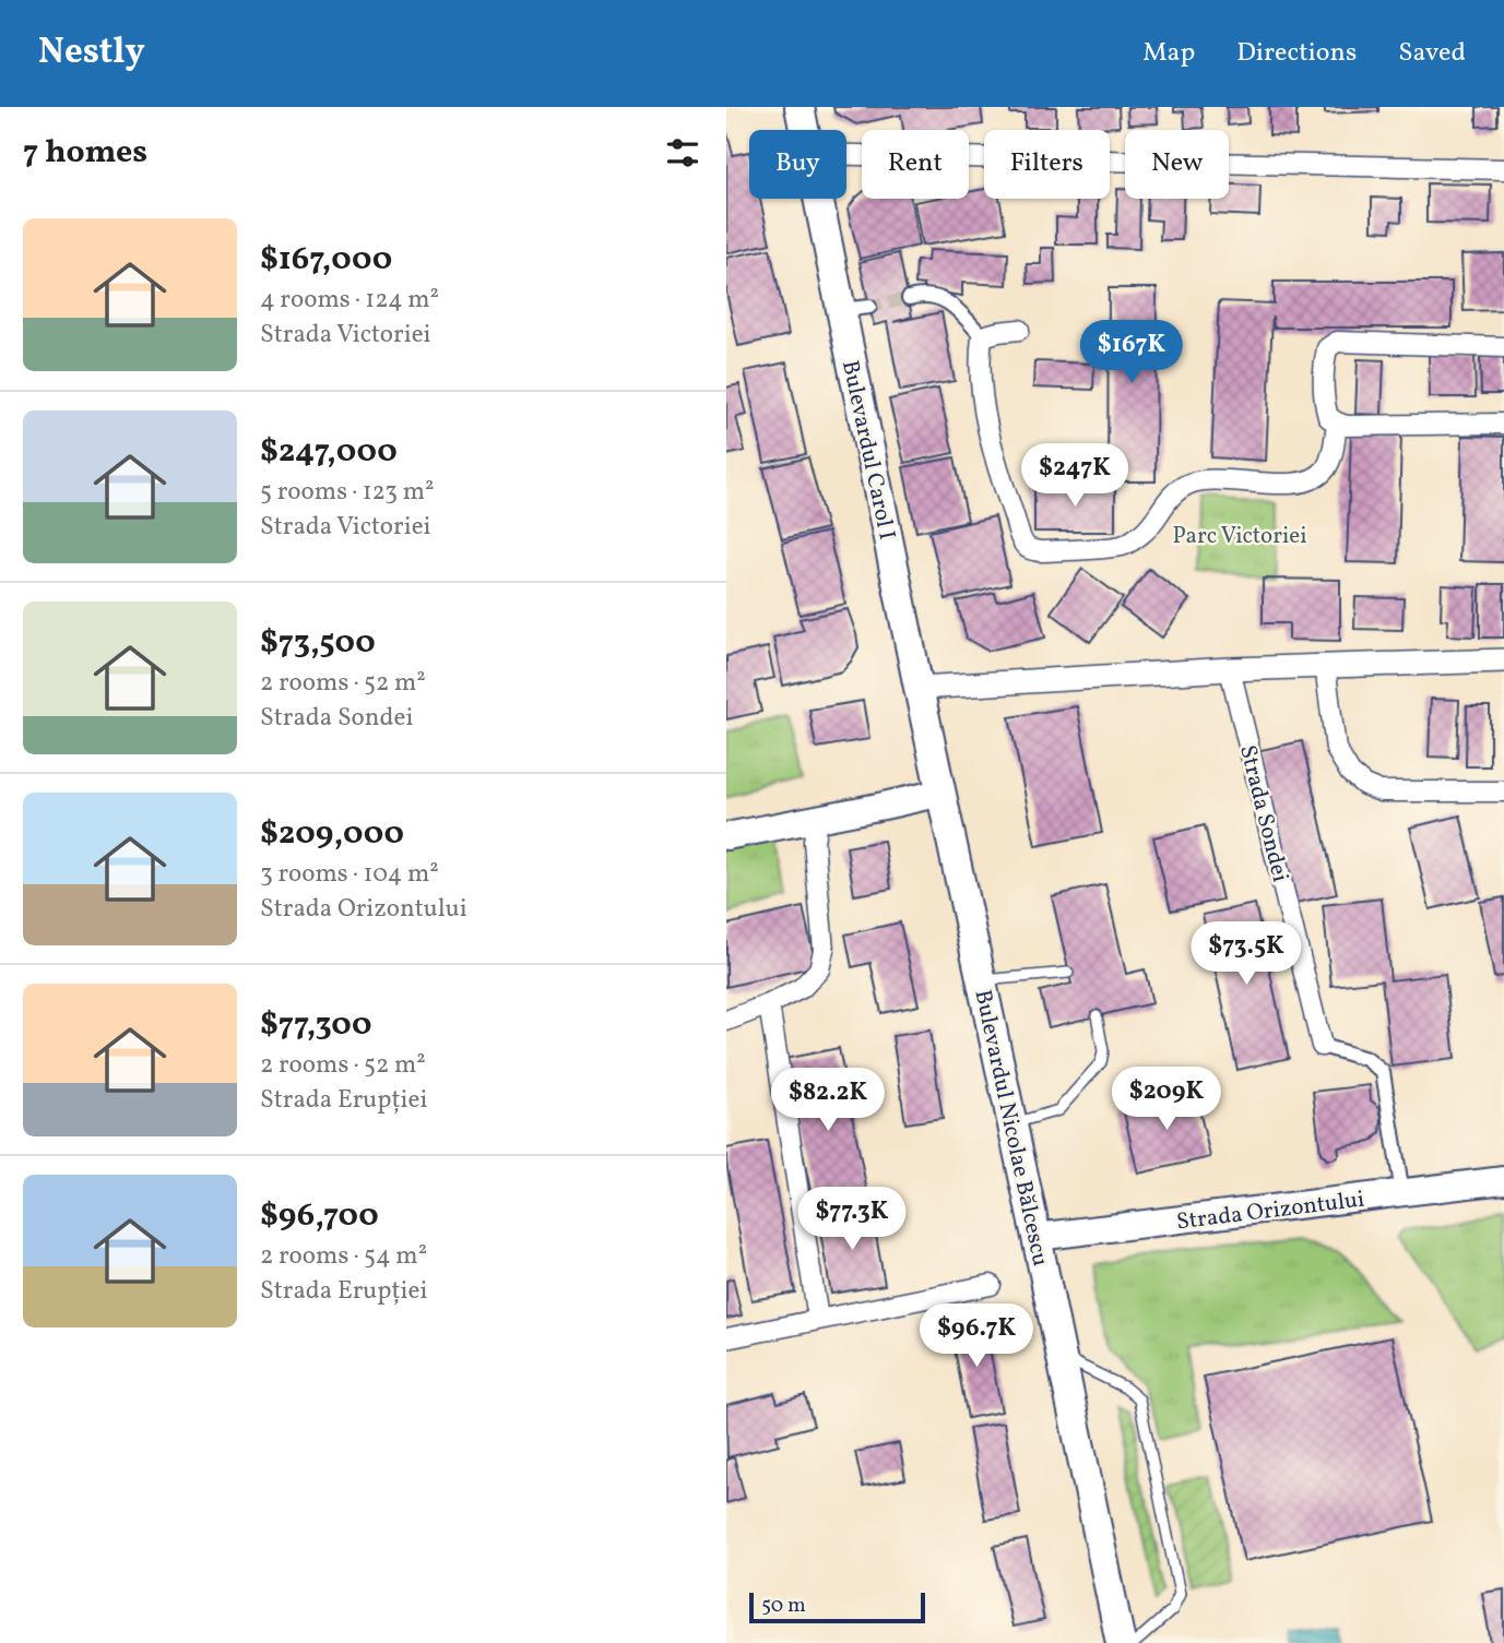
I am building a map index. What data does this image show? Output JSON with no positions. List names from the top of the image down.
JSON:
{
  "streets": {
    "main road": ["Bulevardul Carol I", "Bulevardul Nicolae Bălcescu", "Strada Orizontului"],
    "street": ["Strada Sondei"]
  },
  "crossings": [
    ["Bulevardul Carol I", "Bulevardul Nicolae Bălcescu"],
    ["Bulevardul Nicolae Bălcescu", "Strada Orizontului"]
  ],
  "parks": ["Parc Victoriei"],
  "scale_bar": "50 m",
  "page": {
    "header": "Nestly",
    "nav": ["Map", "Directions", "Saved"],
    "heading": "7 homes",
    "chip": [
      "Buy",
      "Rent",
      "Filters",
      "New"
    ],
    "list": [
      {
        "name": "$167,000",
        "note": "4 rooms · 124 m² · Strada Victoriei"
      },
      {
        "name": "$247,000",
        "note": "5 rooms · 123 m² · Strada Victoriei"
      },
      {
        "name": "$73,500",
        "note": "2 rooms · 52 m² · Strada Sondei"
      },
      {
        "name": "$209,000",
        "note": "3 rooms · 104 m² · Strada Orizontului"
      },
      {
        "name": "$77,300",
        "note": "2 rooms · 52 m² · Strada Erupției"
      },
      {
        "name": "$96,700",
        "note": "2 rooms · 54 m² · Strada Erupției"
      }
    ],
    "price": [
      "$167K",
      "$247K",
      "$73.5K",
      "$209K",
      "$82.2K",
      "$77.3K",
      "$96.7K"
    ],
    "scale": "50 m"
  }
}
